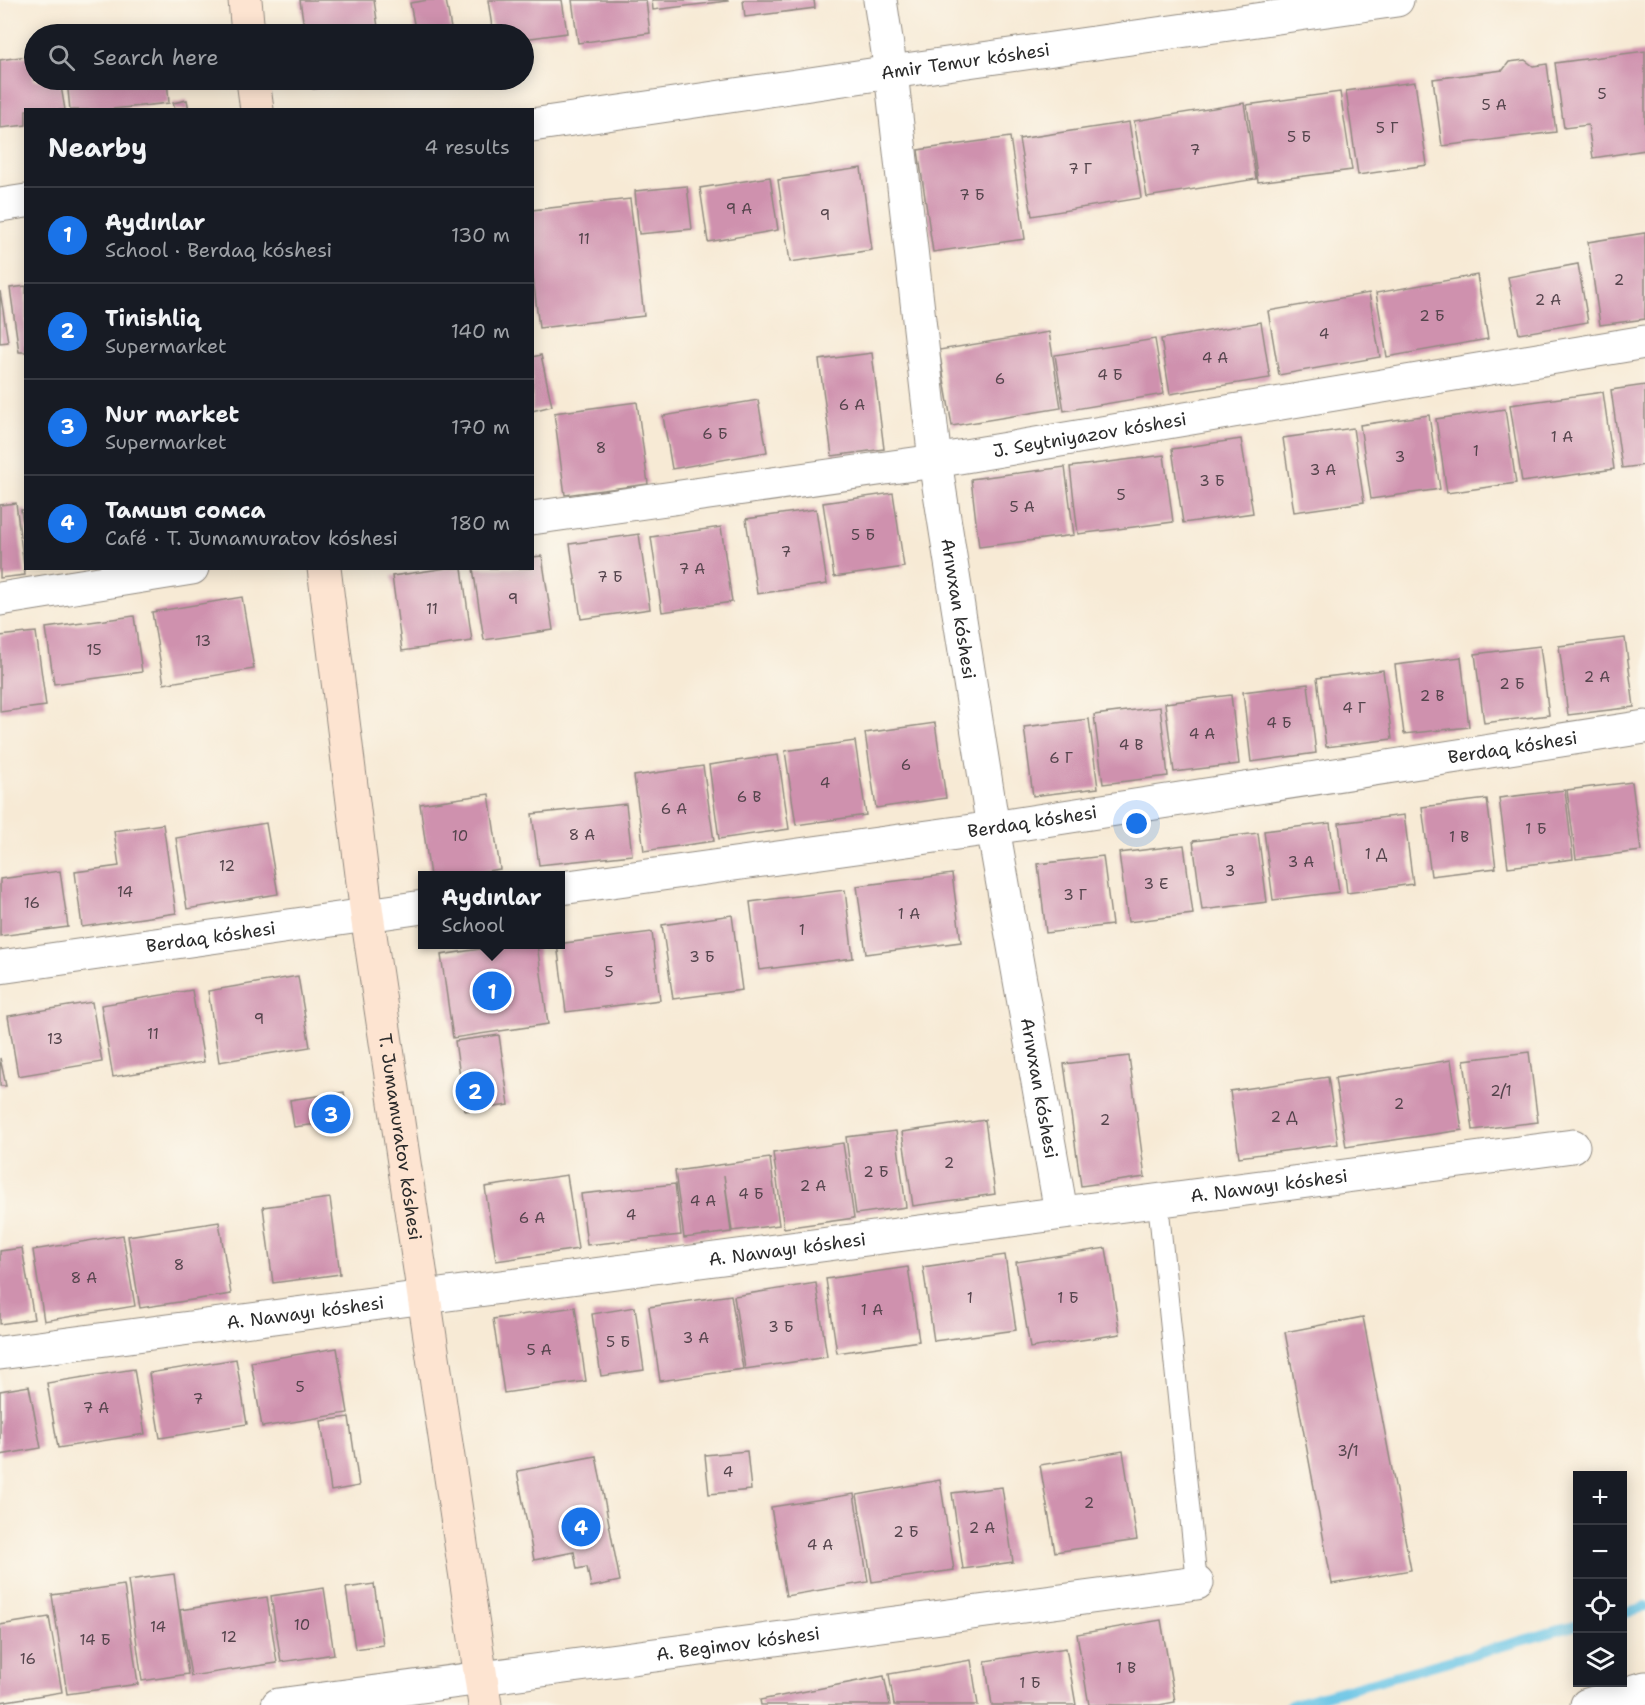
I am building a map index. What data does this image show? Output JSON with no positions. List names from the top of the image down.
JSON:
{
  "streets": {
    "main road": ["T. Jumamuratov kóshesi"],
    "street": [
      "Amir Temur kóshesi",
      "J. Seytniyazov kóshesi",
      "Arıwxan kóshesi",
      "Berdaq kóshesi",
      "A. Nawayı kóshesi",
      "A. Begimov kóshesi"
    ]
  },
  "crossings": [
    ["Amir Temur kóshesi", "Arıwxan kóshesi"],
    ["J. Seytniyazov kóshesi", "Arıwxan kóshesi"],
    ["Arıwxan kóshesi", "Berdaq kóshesi"],
    ["Arıwxan kóshesi", "A. Nawayı kóshesi"],
    ["Berdaq kóshesi", "T. Jumamuratov kóshesi"],
    ["T. Jumamuratov kóshesi", "A. Nawayı kóshesi"],
    ["T. Jumamuratov kóshesi", "A. Begimov kóshesi"]
  ],
  "house_numbers": [
    "5",
    "5 А",
    "5 Г",
    "5 Б",
    "7",
    "7 Г",
    "7 Б",
    "9 А",
    "9",
    "11",
    "2",
    "2 А",
    "2 Б",
    "4",
    "4 А",
    "4 Б",
    "6",
    "6 А",
    "6 Б",
    "1 А",
    "8",
    "1",
    "3",
    "3 А",
    "3 Б",
    "5",
    "5 А",
    "5 Б",
    "7",
    "7 А",
    "7 Б",
    "9",
    "11",
    "13",
    "15",
    "2 А",
    "2 Б",
    "2 В",
    "4 Г",
    "4 Б",
    "4 А",
    "4 В",
    "6 Г",
    "6",
    "4",
    "6 В",
    "6 А",
    "1 Б",
    "8 А",
    "10",
    "1 В",
    "1 Д",
    "3 А",
    "12",
    "3",
    "3 Е",
    "14",
    "3 Г",
    "16",
    "1 А",
    "1",
    "3 Б",
    "5",
    "9",
    "11",
    "13",
    "2/1",
    "2",
    "2 Д",
    "2",
    "2",
    "2 Б",
    "2 А",
    "4 Б",
    "4 А",
    "4",
    "6 А",
    "8",
    "8 А",
    "1",
    "1 Б",
    "1 А",
    "3 Б",
    "3 А",
    "5 Б",
    "5 А",
    "5",
    "7",
    "7 А",
    "3/1",
    "4",
    "2",
    "2 А",
    "2 Б",
    "4 А",
    "10",
    "14",
    "12",
    "14 Б",
    "16",
    "1 В",
    "1 Б"
  ],
  "page": {
    "search": "Search here",
    "heading": ["Nearby", "4 results"],
    "list": [
      {
        "mark": "1",
        "name": "Aydınlar",
        "note": "School · Berdaq kóshesi",
        "value": "130 m"
      },
      {
        "mark": "2",
        "name": "Tinishliq",
        "note": "Supermarket",
        "value": "140 m"
      },
      {
        "mark": "3",
        "name": "Nur market",
        "note": "Supermarket",
        "value": "170 m"
      },
      {
        "mark": "4",
        "name": "Тамшы сомса",
        "note": "Café · T. Jumamuratov kóshesi",
        "value": "180 m"
      }
    ],
    "popup": ["Aydınlar", "School"],
    "pins": [
      "1",
      "2",
      "3",
      "4"
    ],
    "map_buttons": ["+", "−"]
  }
}
